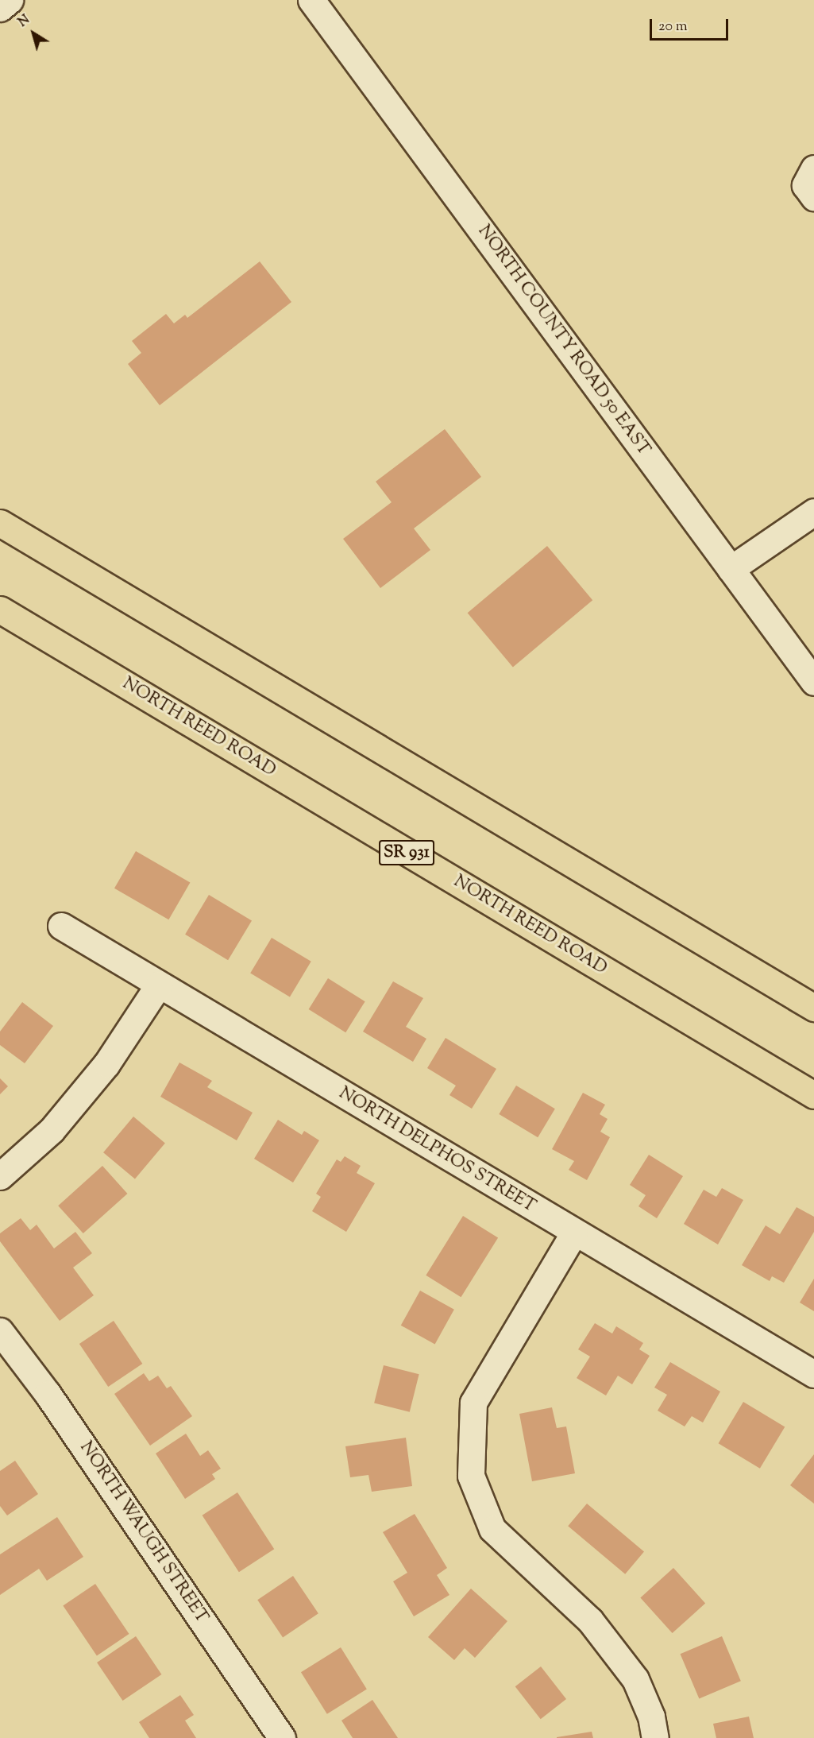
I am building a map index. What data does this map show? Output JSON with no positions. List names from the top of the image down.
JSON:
{
  "streets": {
    "main road": ["NORTH REED ROAD", "SR 931"],
    "street": ["NORTH COUNTY ROAD 50 EAST", "NORTH DELPHOS STREET", "NORTH WAUGH STREET"]
  },
  "scale_bar": "20 m",
  "north": "top left"
}
